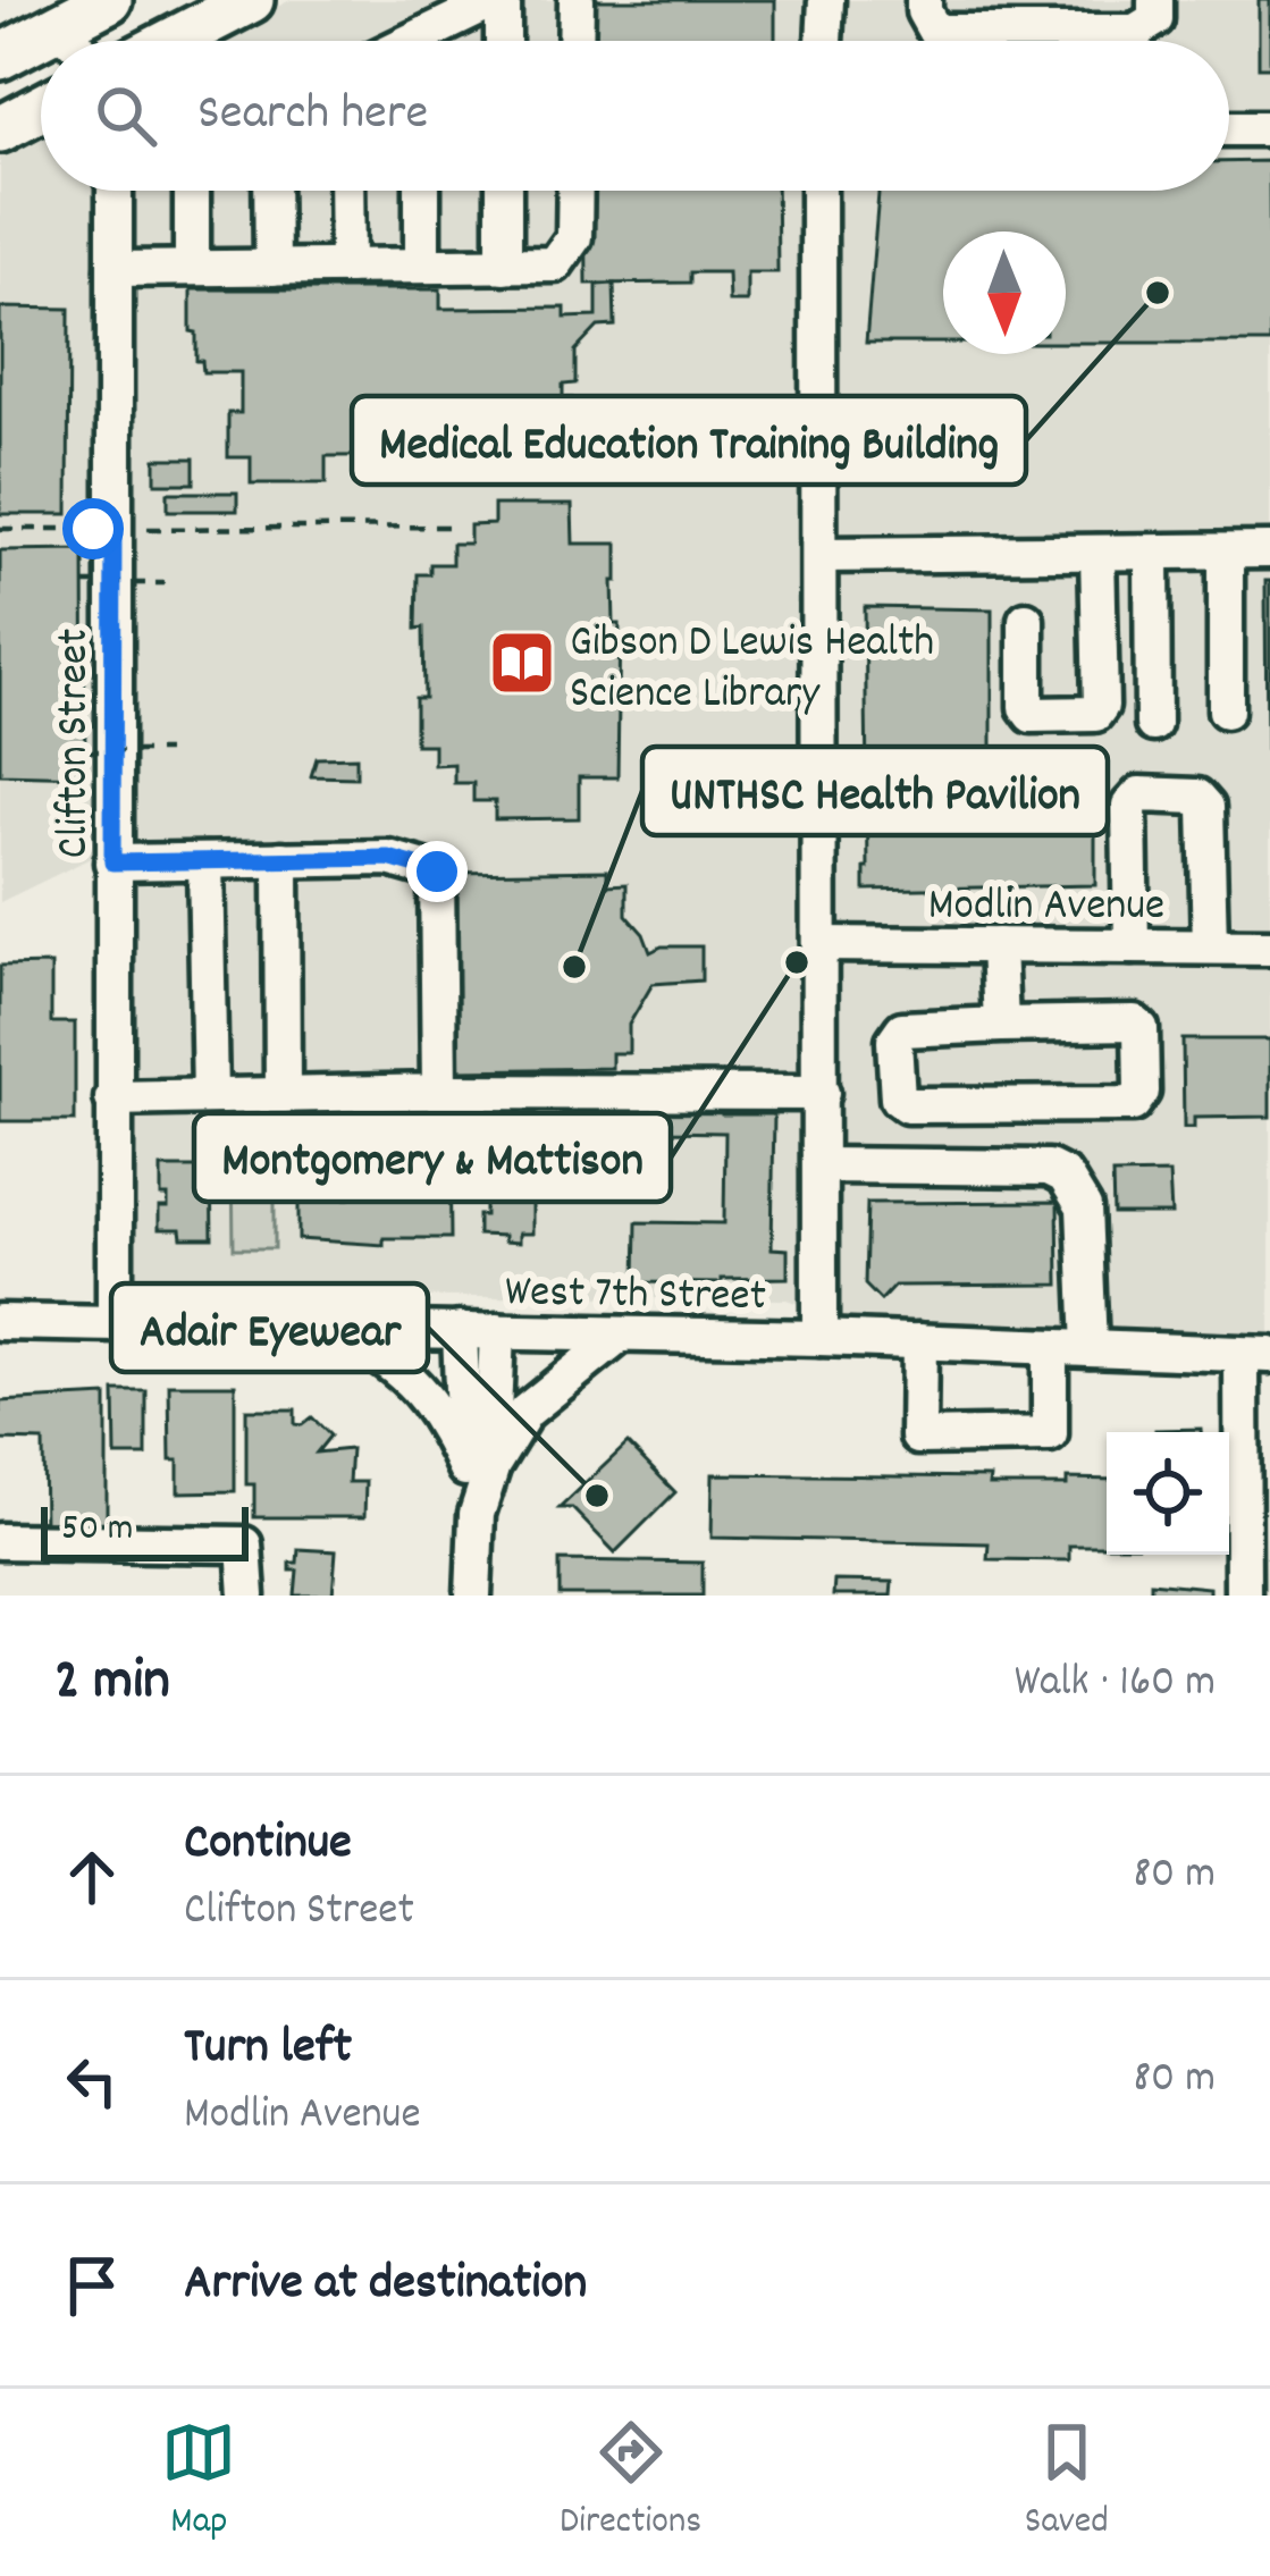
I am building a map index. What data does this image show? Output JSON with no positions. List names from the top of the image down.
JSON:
{
  "streets": {
    "street": ["Clifton Street", "Modlin Avenue", "West 7th Street"]
  },
  "crossings": [
    ["Clifton Street", "West 7th Street"]
  ],
  "places": {
    "other": [
      "Medical Education Training Building",
      "Montgomery & Mattison",
      "UNTHSC Health Pavilion",
      "Adair Eyewear"
    ],
    "library": ["Gibson D Lewis Health Science Library"]
  },
  "scale_bar": "50 m",
  "north": "bottom",
  "page": {
    "search": "Search here",
    "scale": "50 m",
    "heading": ["2 min", "Walk · 160 m"],
    "list": [
      ["Continue", "Clifton Street", "80 m"],
      ["Turn left", "Modlin Avenue", "80 m"],
      "Arrive at destination"
    ],
    "nav": ["Map", "Directions", "Saved"]
  }
}
